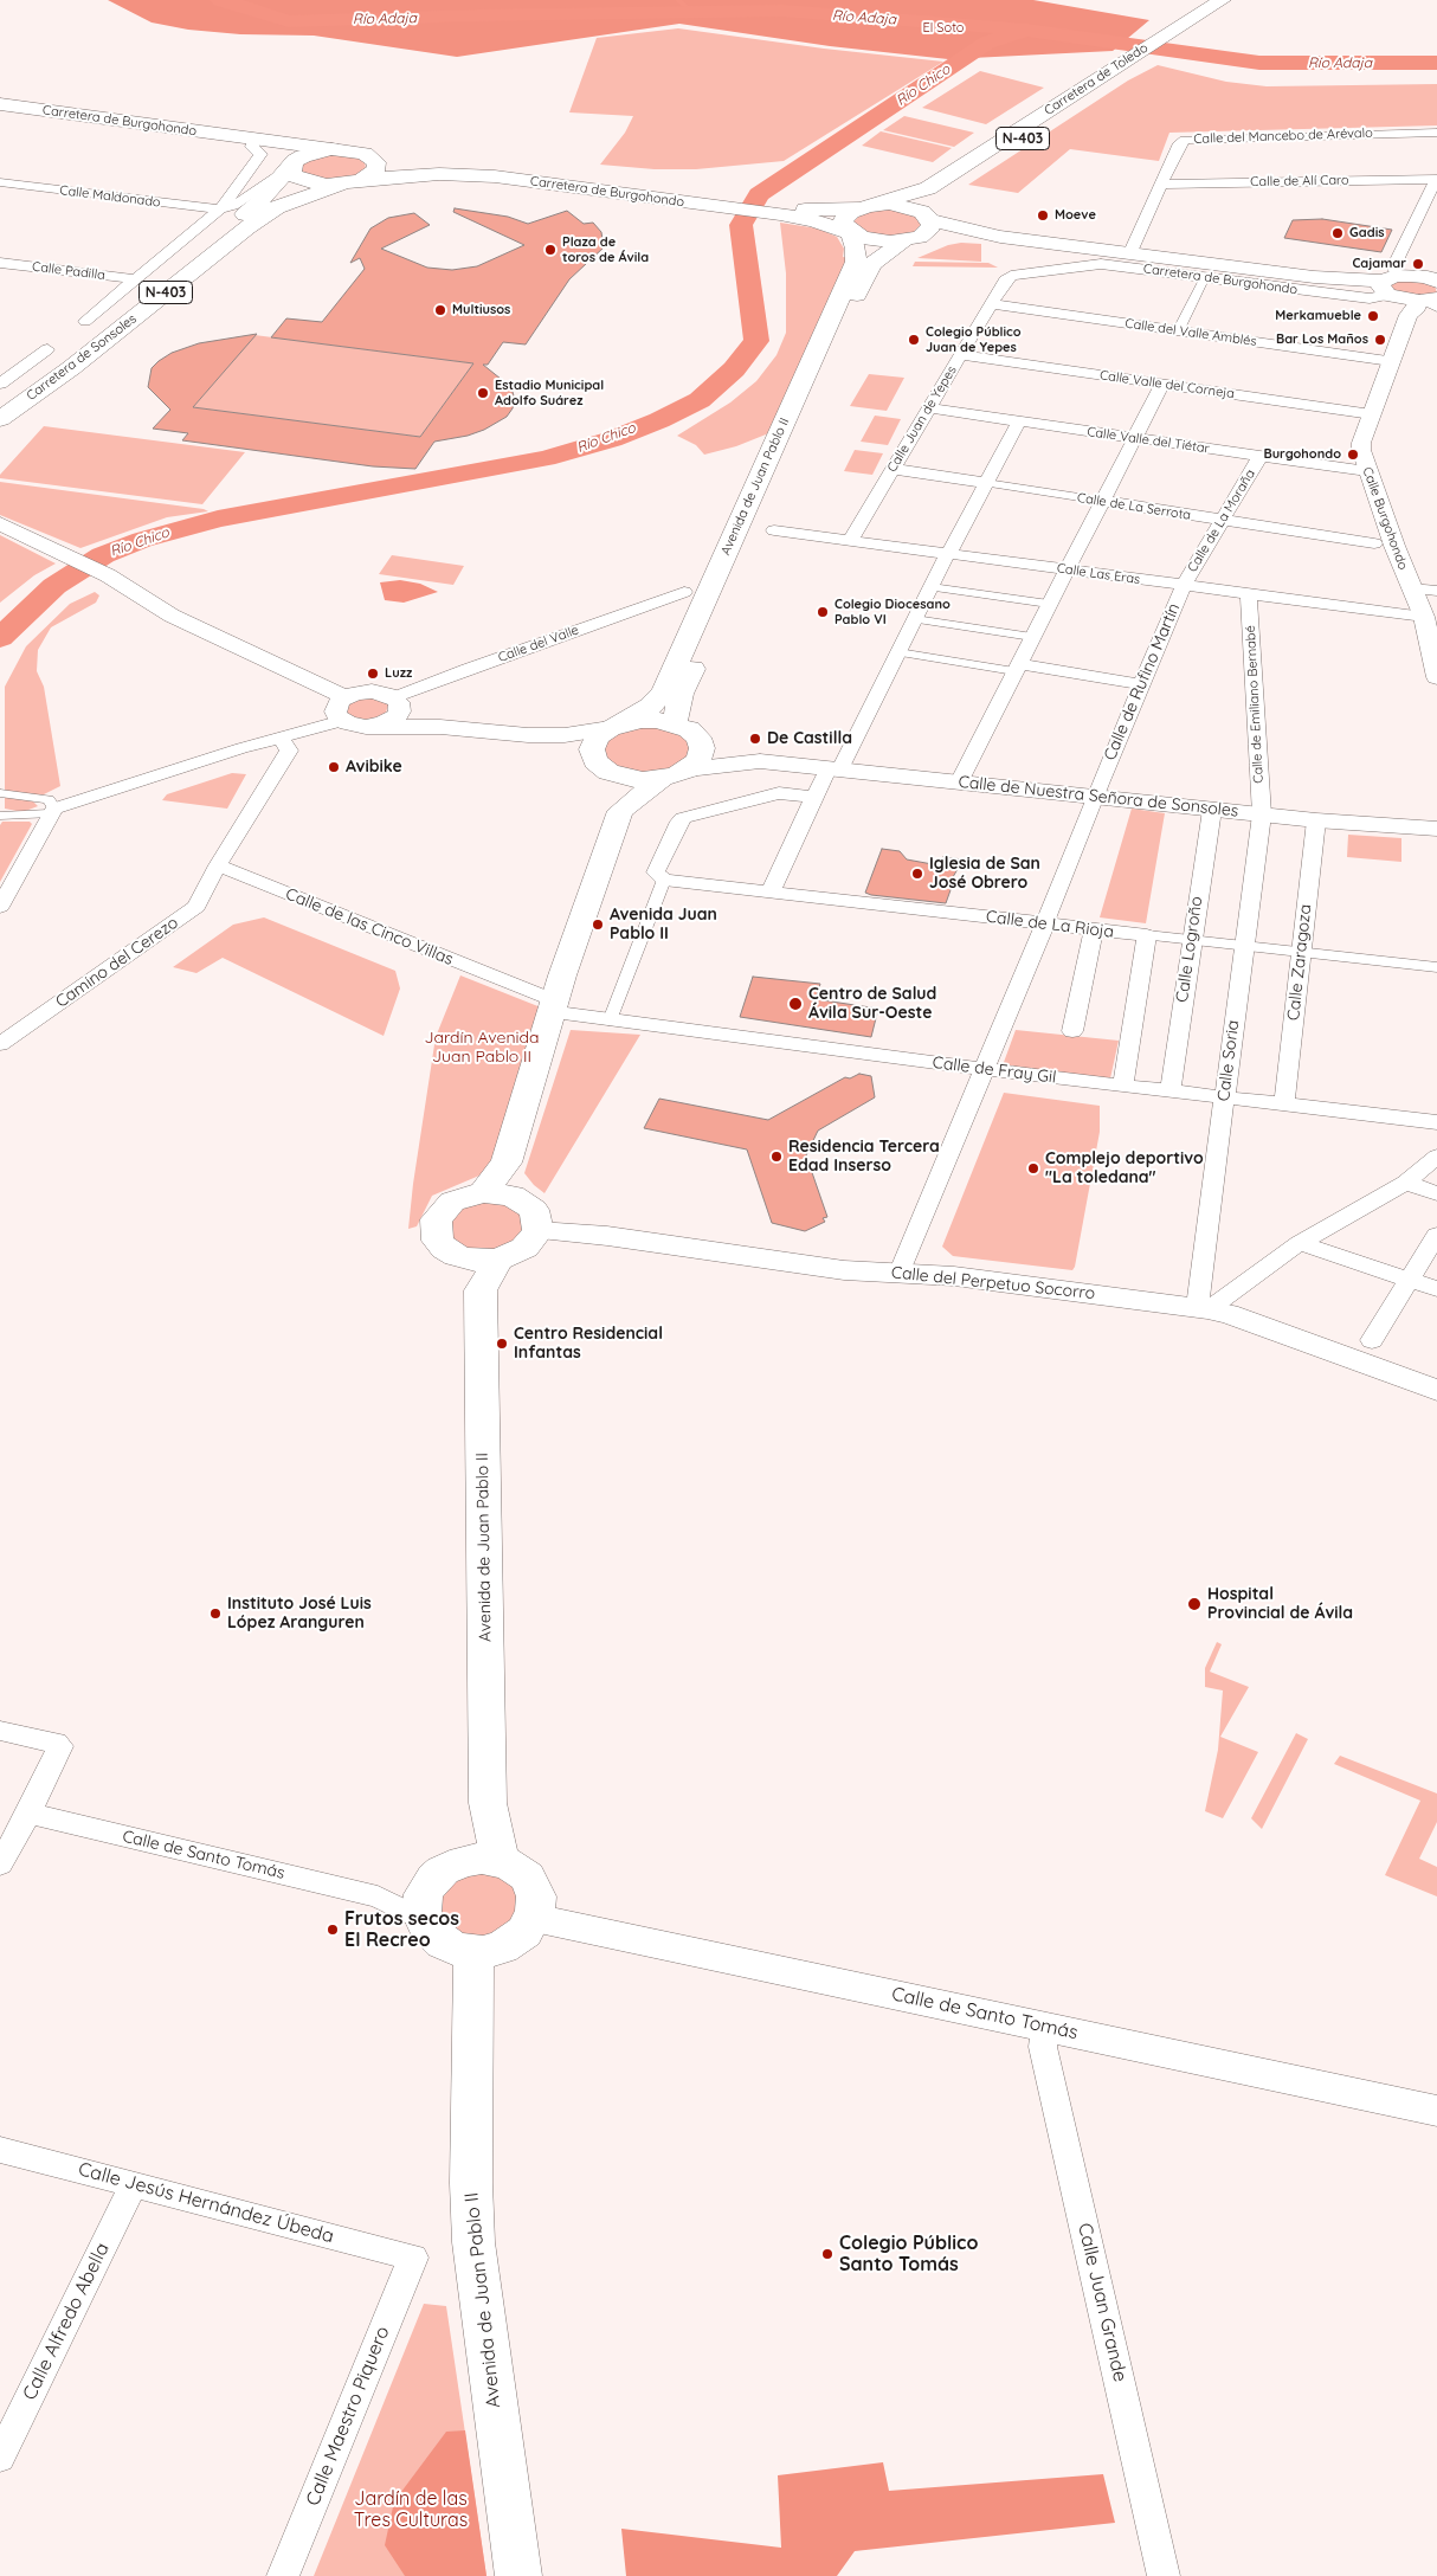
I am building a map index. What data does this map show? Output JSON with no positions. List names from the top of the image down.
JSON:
{
  "streets": {
    "main road": [
      "Carretera de Toledo",
      "Carretera de Burgohondo",
      "N-403",
      "Carretera de Sonsoles",
      "Avenida de Juan Pablo II"
    ],
    "street": [
      "Calle del Mancebo de Arévalo",
      "Calle de Alí Caro",
      "Calle Maldonado",
      "Calle Padilla",
      "Calle del Valle Amblés",
      "Calle Valle del Corneja",
      "Calle Juan de Yepes",
      "Calle Valle del Tiétar",
      "Calle de La Serrota",
      "Calle Burgohondo",
      "Calle de La Moraña",
      "Calle Las Eras",
      "Calle del Valle",
      "Calle de Rufino Martín",
      "Calle de Emiliano Bernabé",
      "Calle de Nuestra Señora de Sonsoles",
      "Calle de La Rioja",
      "Calle de las Cinco Villas",
      "Calle Logroño",
      "Camino del Cerezo",
      "Calle Zaragoza",
      "Calle Soria",
      "Calle de Fray Gil",
      "Calle del Perpetuo Socorro",
      "Calle de Santo Tomás",
      "Calle Jesús Hernández Úbeda",
      "Calle Juan Grande",
      "Calle Alfredo Abella",
      "Calle Maestro Piquero"
    ]
  },
  "crossings": [
    ["Carretera de Toledo", "Carretera de Burgohondo"],
    ["Carretera de Toledo", "N-403"],
    ["Carretera de Toledo", "Avenida de Juan Pablo II"],
    ["Carretera de Burgohondo", "Calle del Mancebo de Arévalo"],
    ["Carretera de Burgohondo", "N-403"],
    ["Carretera de Burgohondo", "Carretera de Sonsoles"],
    ["Carretera de Burgohondo", "Calle Juan de Yepes"],
    ["Carretera de Burgohondo", "Avenida de Juan Pablo II"],
    ["Carretera de Burgohondo", "Calle Burgohondo"],
    ["Calle del Mancebo de Arévalo", "Calle de Alí Caro"],
    ["N-403", "Avenida de Juan Pablo II"],
    ["Calle del Valle Amblés", "Calle Juan de Yepes"],
    ["Calle del Valle Amblés", "Calle Burgohondo"],
    ["Calle Valle del Corneja", "Calle Juan de Yepes"],
    ["Calle Valle del Corneja", "Calle Burgohondo"],
    ["Calle Juan de Yepes", "Calle Valle del Tiétar"],
    ["Calle Juan de Yepes", "Calle de La Serrota"],
    ["Calle Juan de Yepes", "Calle Las Eras"],
    ["Calle Valle del Tiétar", "Calle Burgohondo"],
    ["Calle Valle del Tiétar", "Calle de La Moraña"],
    ["Avenida de Juan Pablo II", "Calle de Santo Tomás"],
    ["Calle de La Serrota", "Calle de La Moraña"],
    ["Calle Burgohondo", "Calle Las Eras"],
    ["Calle de La Moraña", "Calle Las Eras"],
    ["Calle de La Moraña", "Calle de Rufino Martín"],
    ["Calle Las Eras", "Calle de Rufino Martín"],
    ["Calle Las Eras", "Calle de Emiliano Bernabé"],
    ["Calle de Rufino Martín", "Calle de Nuestra Señora de Sonsoles"],
    ["Calle de Rufino Martín", "Calle de La Rioja"],
    ["Calle de Rufino Martín", "Calle de Fray Gil"],
    ["Calle de Rufino Martín", "Calle del Perpetuo Socorro"],
    ["Calle de Emiliano Bernabé", "Calle de Nuestra Señora de Sonsoles"],
    ["Calle de Emiliano Bernabé", "Calle Soria"],
    ["Calle de Nuestra Señora de Sonsoles", "Calle Logroño"],
    ["Calle de Nuestra Señora de Sonsoles", "Calle Zaragoza"],
    ["Calle de Nuestra Señora de Sonsoles", "Calle Soria"],
    ["Calle de La Rioja", "Calle Logroño"],
    ["Calle de La Rioja", "Calle Zaragoza"],
    ["Calle de La Rioja", "Calle Soria"],
    ["Calle de las Cinco Villas", "Camino del Cerezo"],
    ["Calle de las Cinco Villas", "Calle de Fray Gil"],
    ["Calle Logroño", "Calle de Fray Gil"],
    ["Calle Zaragoza", "Calle de Fray Gil"],
    ["Calle Soria", "Calle de Fray Gil"],
    ["Calle Soria", "Calle del Perpetuo Socorro"],
    ["Calle de Santo Tomás", "Calle Juan Grande"],
    ["Calle Jesús Hernández Úbeda", "Calle Alfredo Abella"],
    ["Calle Jesús Hernández Úbeda", "Calle Maestro Piquero"]
  ],
  "water": ["Río Adaja", "Río Chico"],
  "parks": ["El Soto", "Jardín Avenida Juan Pablo II", "Jardín de las Tres Culturas"],
  "places": [
    "Moeve",
    "Gadis",
    "Plaza de toros de Ávila",
    "Cajamar",
    "Multiusos",
    "Merkamueble",
    "Colegio Público Juan de Yepes",
    "Bar Los Maños",
    "Estadio Municipal Adolfo Suárez",
    "Burgohondo",
    "Colegio Diocesano Pablo VI",
    "Luzz",
    "De Castilla",
    "Avibike",
    "Iglesia de San José Obrero",
    "Avenida Juan Pablo II",
    "Centro de Salud Ávila Sur-Oeste",
    "Residencia Tercera Edad Inserso",
    "Complejo deportivo \"La toledana\"",
    "Centro Residencial Infantas",
    "Hospital Provincial de Ávila",
    "Instituto José Luis López Aranguren",
    "Frutos secos El Recreo",
    "Colegio Público Santo Tomás"
  ]
}
